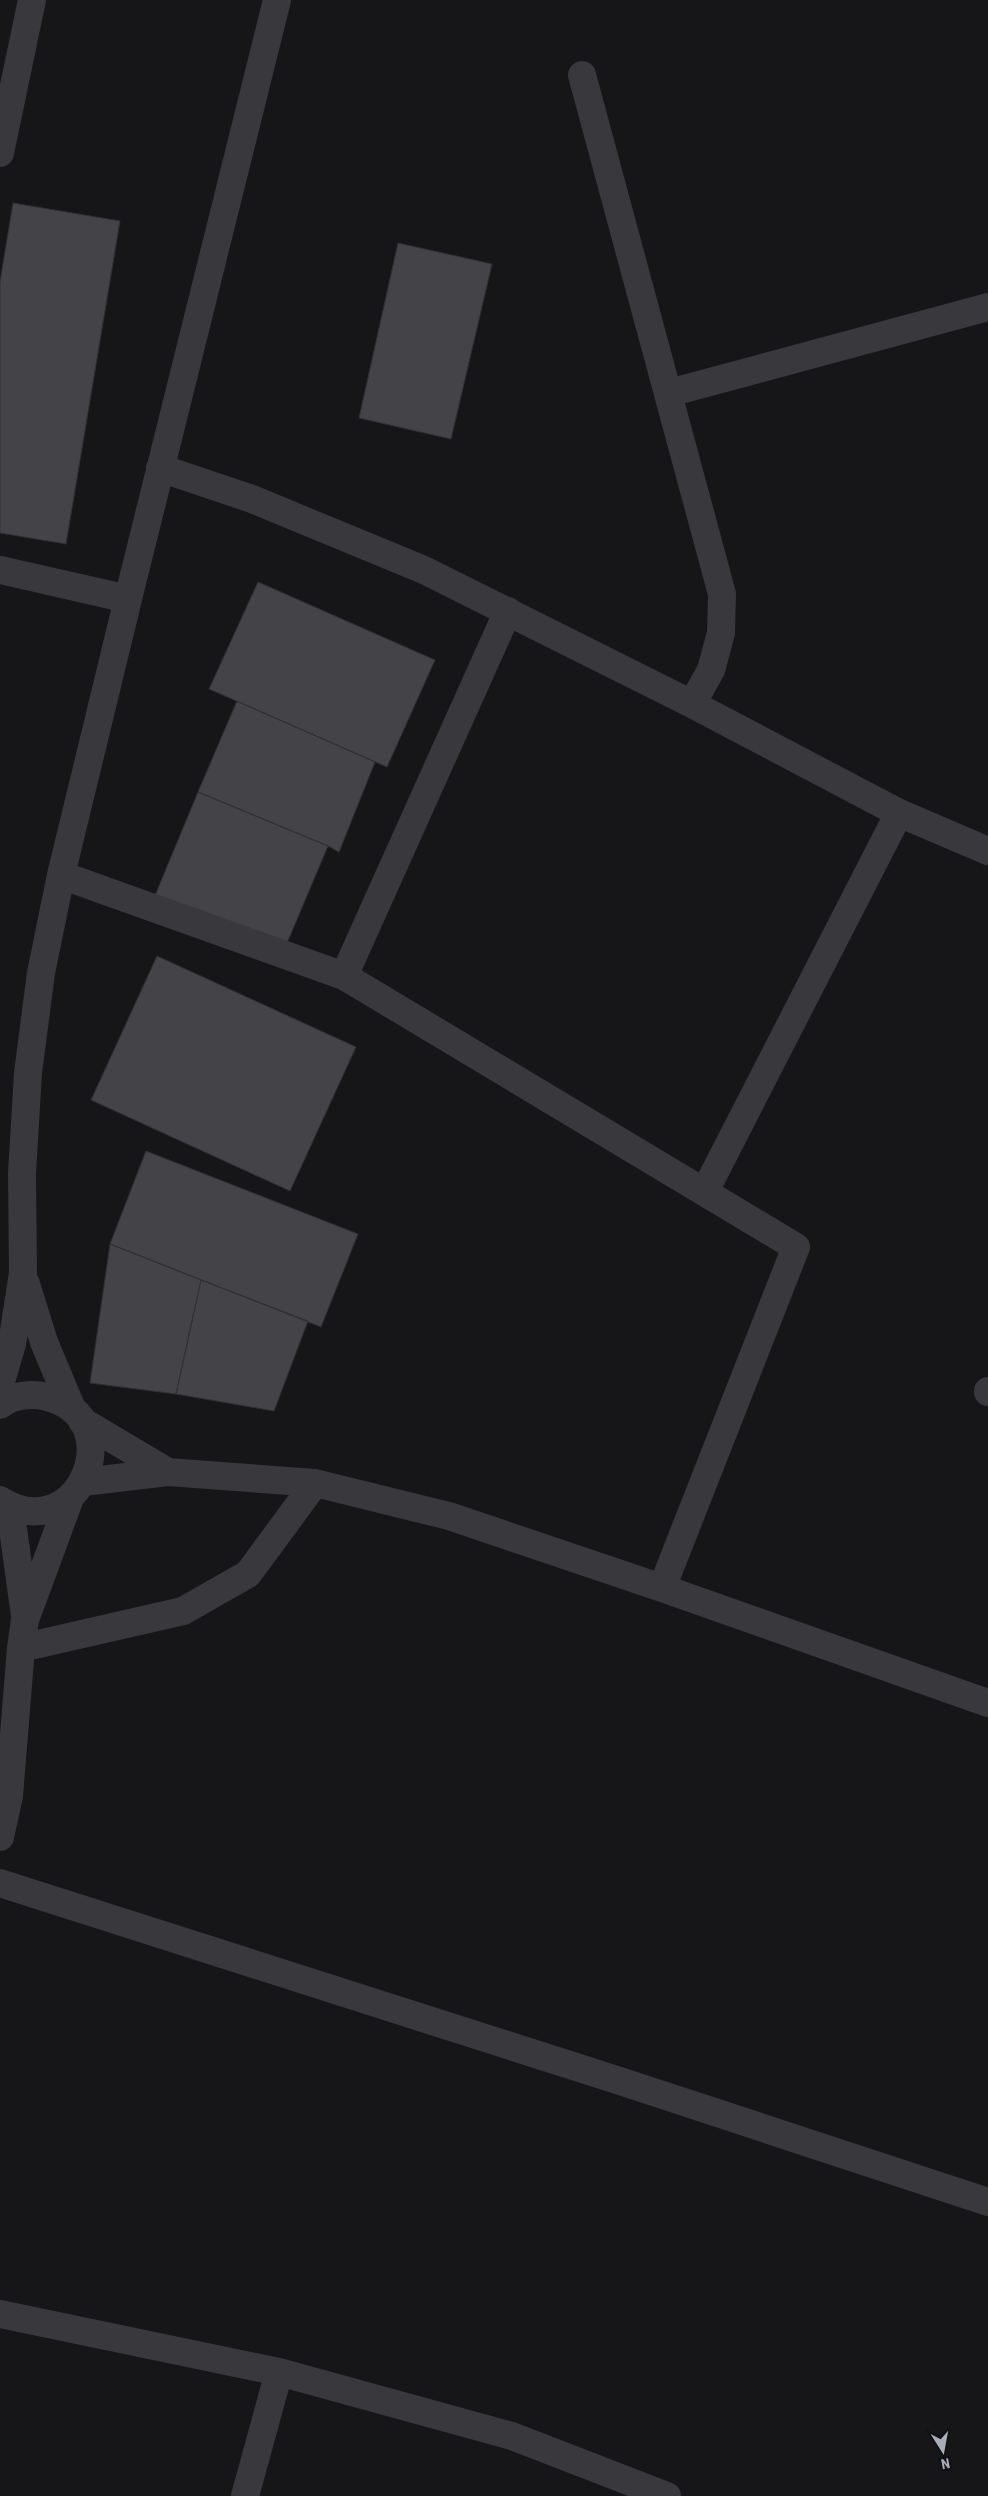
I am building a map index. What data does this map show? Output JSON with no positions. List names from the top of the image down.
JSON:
{
  "north": "bottom"
}
